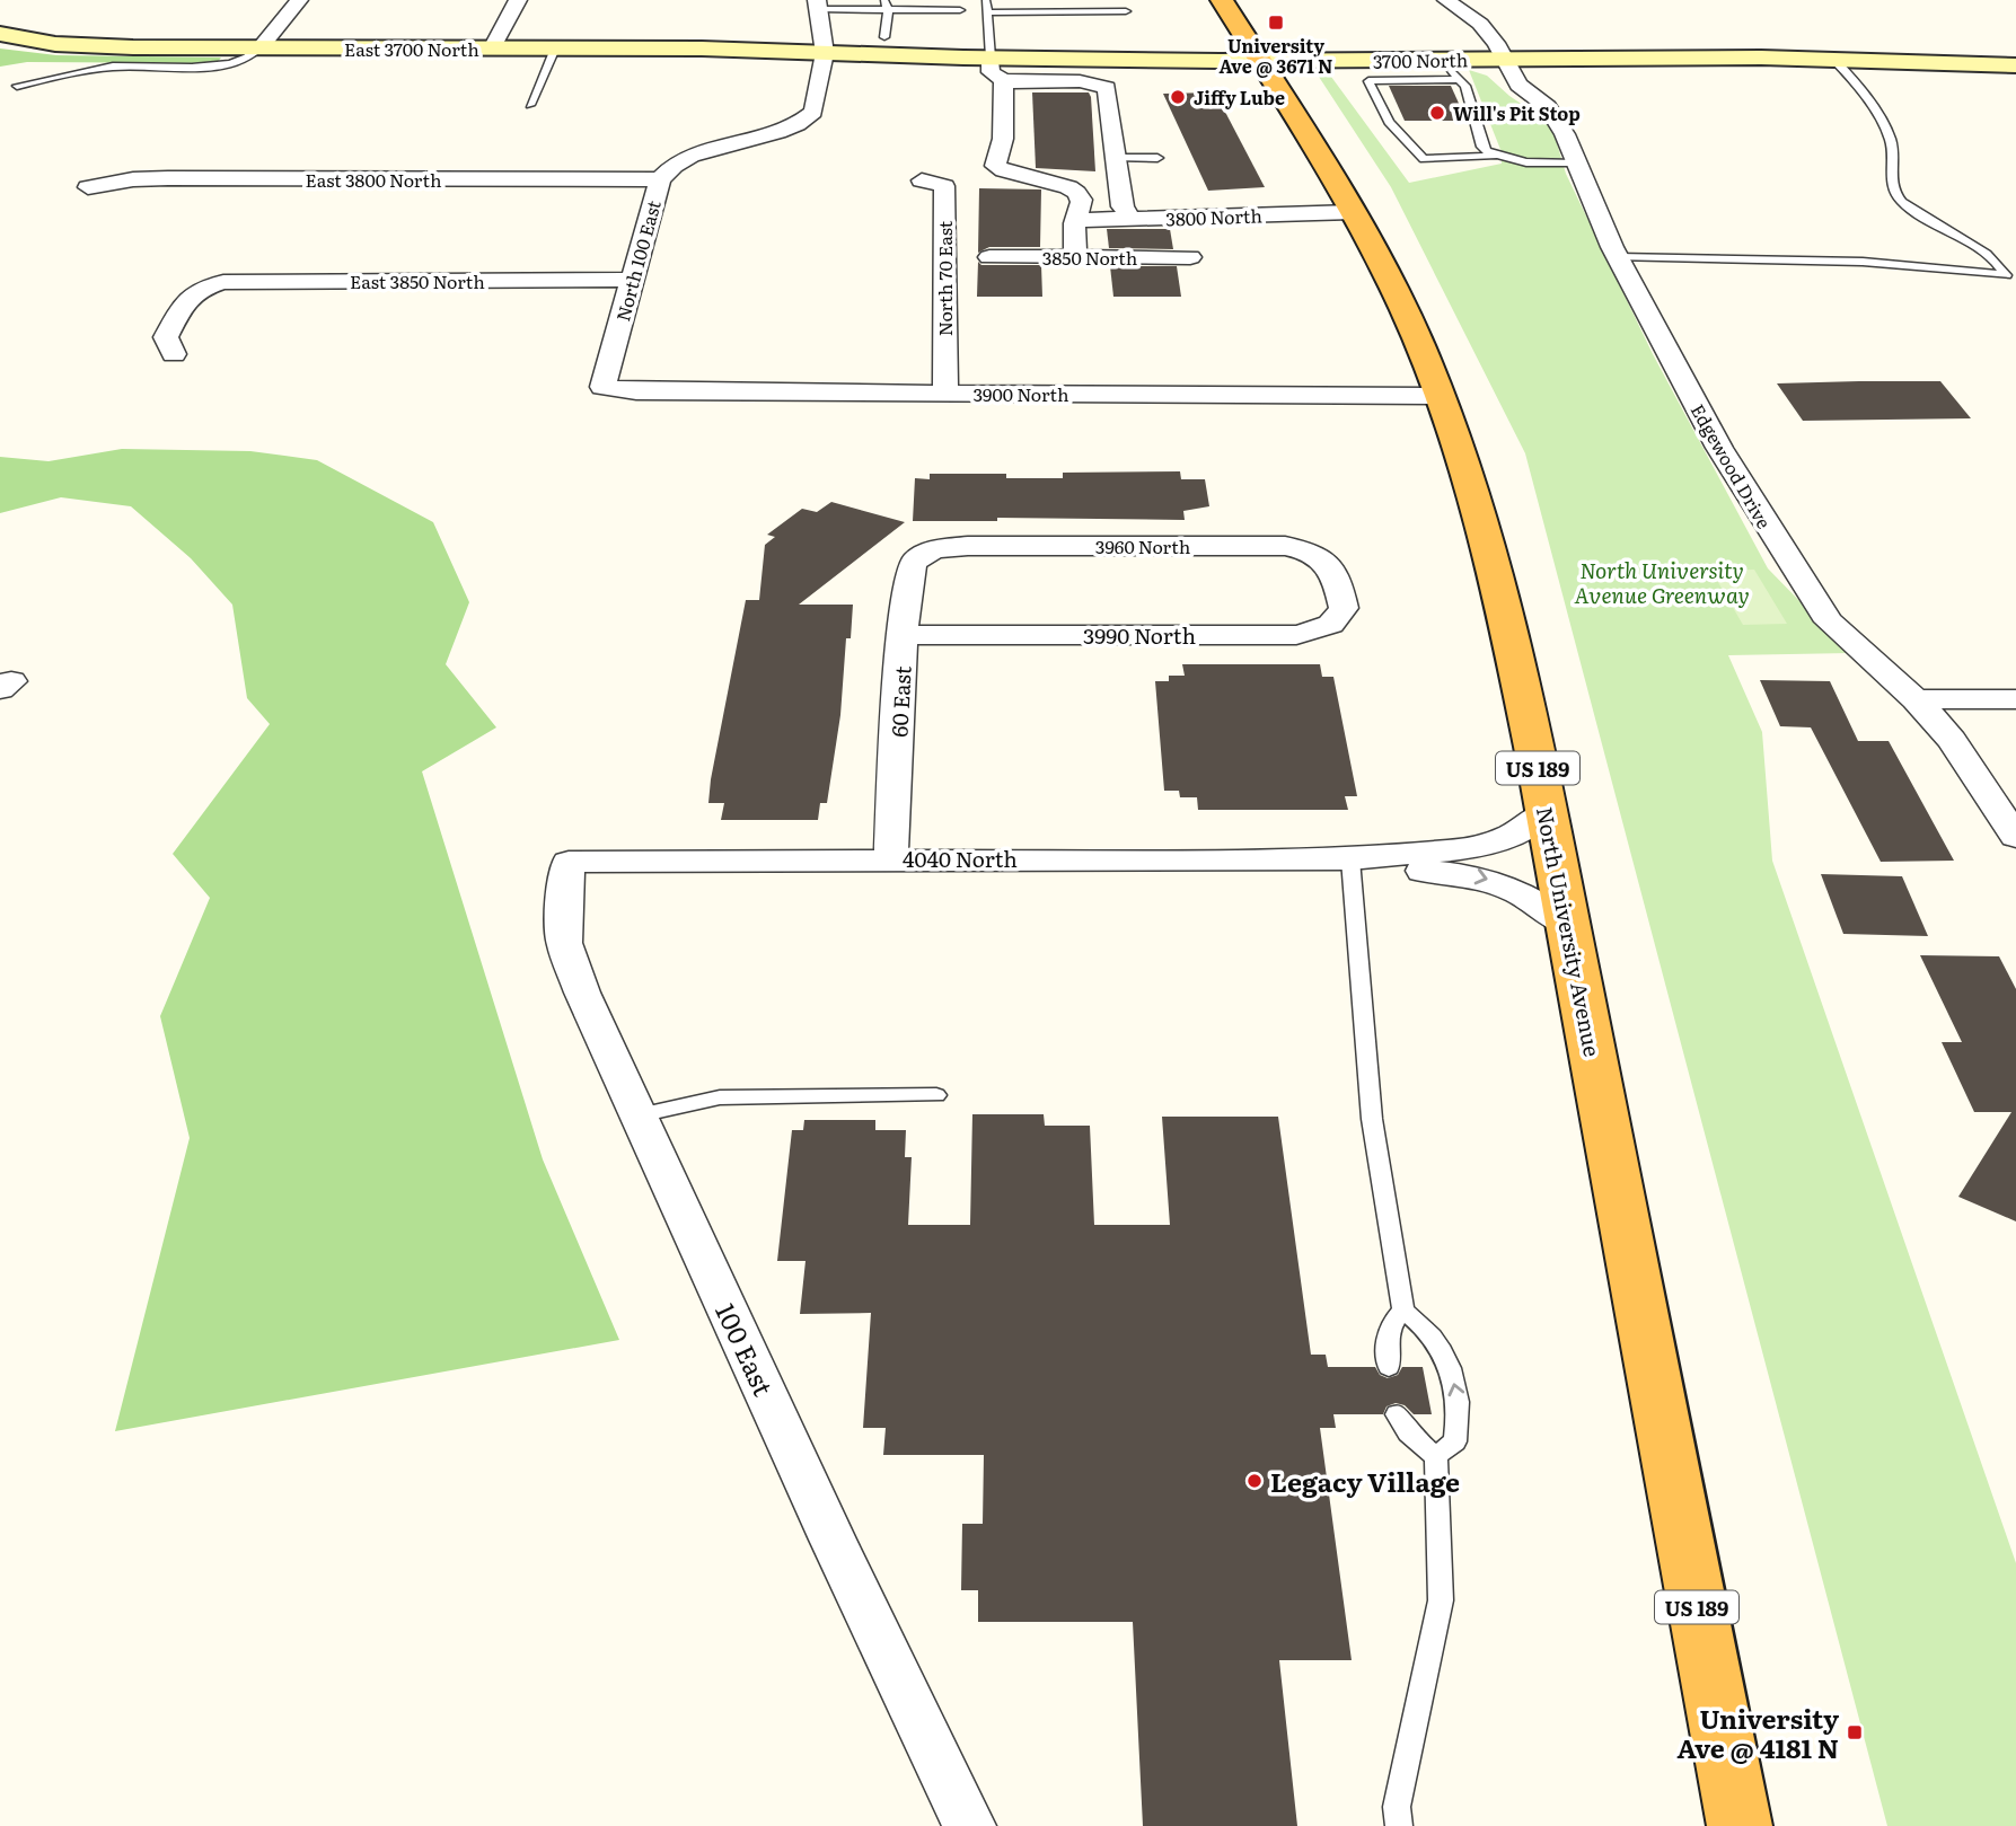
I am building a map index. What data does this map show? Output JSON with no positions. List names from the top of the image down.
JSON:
{
  "streets": {
    "highway": ["US 189", "North University Avenue"],
    "main road": ["East 3700 North", "3700 North"],
    "street": [
      "East 3800 North",
      "3800 North",
      "3850 North",
      "North 100 East",
      "North 70 East",
      "East 3850 North",
      "3900 North",
      "Edgewood Drive",
      "3960 North",
      "3990 North",
      "60 East",
      "4040 North",
      "100 East"
    ]
  },
  "crossings": [
    ["East 3700 North", "3700 North"],
    ["East 3700 North", "North 100 East"],
    ["3700 North", "North 100 East"],
    ["3700 North", "Edgewood Drive"],
    ["3700 North", "North University Avenue"],
    ["East 3800 North", "North 100 East"],
    ["3800 North", "North University Avenue"],
    ["North 100 East", "East 3850 North"],
    ["North 100 East", "3900 North"],
    ["North 70 East", "3900 North"],
    ["3900 North", "North University Avenue"],
    ["3960 North", "3990 North"],
    ["3960 North", "60 East"],
    ["3990 North", "60 East"],
    ["60 East", "4040 North"],
    ["4040 North", "North University Avenue"],
    ["4040 North", "100 East"]
  ],
  "parks": ["North University Avenue Greenway"],
  "places": {
    "transit": ["University Ave @ 3671 N", "University Ave @ 4181 N"],
    "other": ["Jiffy Lube", "Will's Pit Stop", "Legacy Village"]
  }
}
